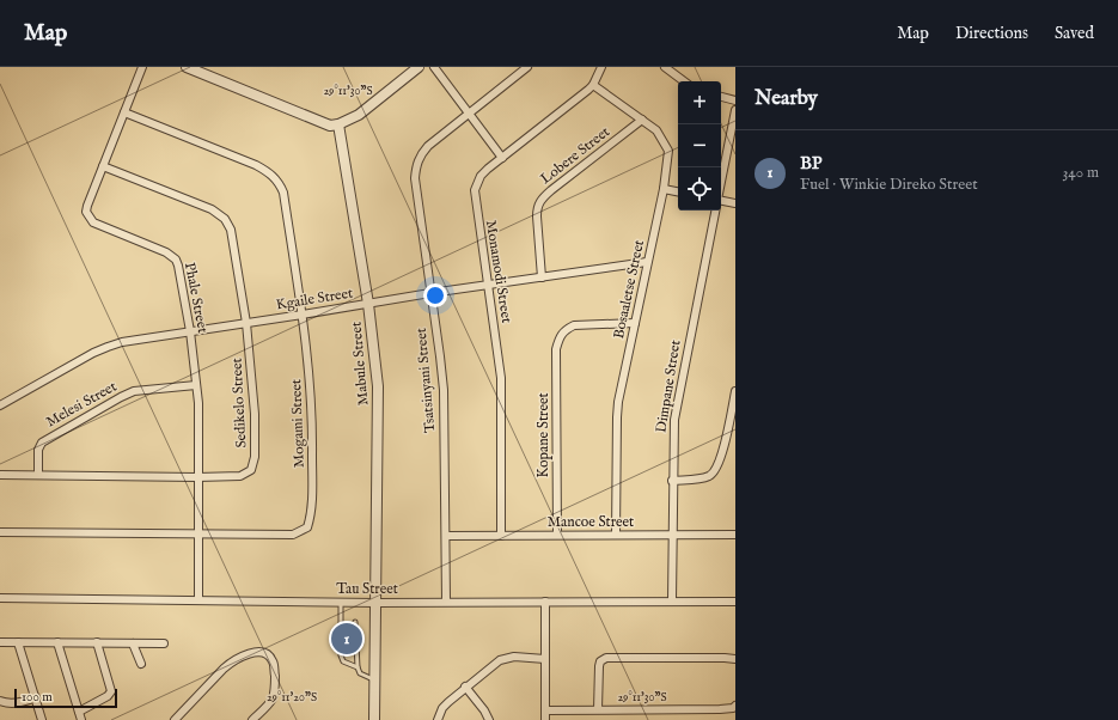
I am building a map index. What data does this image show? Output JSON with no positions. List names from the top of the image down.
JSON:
{
  "streets": {
    "street": [
      "Lobere Street",
      "Monamodi Street",
      "Bosaaletse Street",
      "Phale Street",
      "Kgaile Street",
      "Mabule Street",
      "Tsatsinyani Street",
      "Dimpane Street",
      "Sedikelo Street",
      "Melesi Street",
      "Mogami Street",
      "Kopane Street",
      "Mancoe Street",
      "Tau Street"
    ]
  },
  "crossings": [
    ["Lobere Street", "Bosaaletse Street"],
    ["Lobere Street", "Kgaile Street"],
    ["Monamodi Street", "Bosaaletse Street"],
    ["Monamodi Street", "Kgaile Street"],
    ["Monamodi Street", "Mancoe Street"],
    ["Bosaaletse Street", "Kgaile Street"],
    ["Bosaaletse Street", "Kopane Street"],
    ["Bosaaletse Street", "Mancoe Street"],
    ["Phale Street", "Kgaile Street"],
    ["Phale Street", "Sedikelo Street"],
    ["Phale Street", "Melesi Street"],
    ["Phale Street", "Mogami Street"],
    ["Phale Street", "Tau Street"],
    ["Kgaile Street", "Mabule Street"],
    ["Kgaile Street", "Tsatsinyani Street"],
    ["Kgaile Street", "Sedikelo Street"],
    ["Kgaile Street", "Mogami Street"],
    ["Mabule Street", "Tau Street"],
    ["Tsatsinyani Street", "Mancoe Street"],
    ["Tsatsinyani Street", "Tau Street"],
    ["Dimpane Street", "Mancoe Street"],
    ["Dimpane Street", "Tau Street"],
    ["Sedikelo Street", "Melesi Street"],
    ["Kopane Street", "Mancoe Street"]
  ],
  "scale_bar": "100 m",
  "page": {
    "header": "Map",
    "nav": ["Map", "Directions", "Saved"],
    "heading": "Nearby",
    "map_buttons": ["+", "−"],
    "list": [
      {
        "mark": "1",
        "name": "BP",
        "note": "Fuel · Winkie Direko Street",
        "value": "340 m"
      }
    ],
    "pins": "1",
    "scale": "100 m"
  },
  "coordinates": ["29°11'30\"S", "29°11'20\"S"]
}
